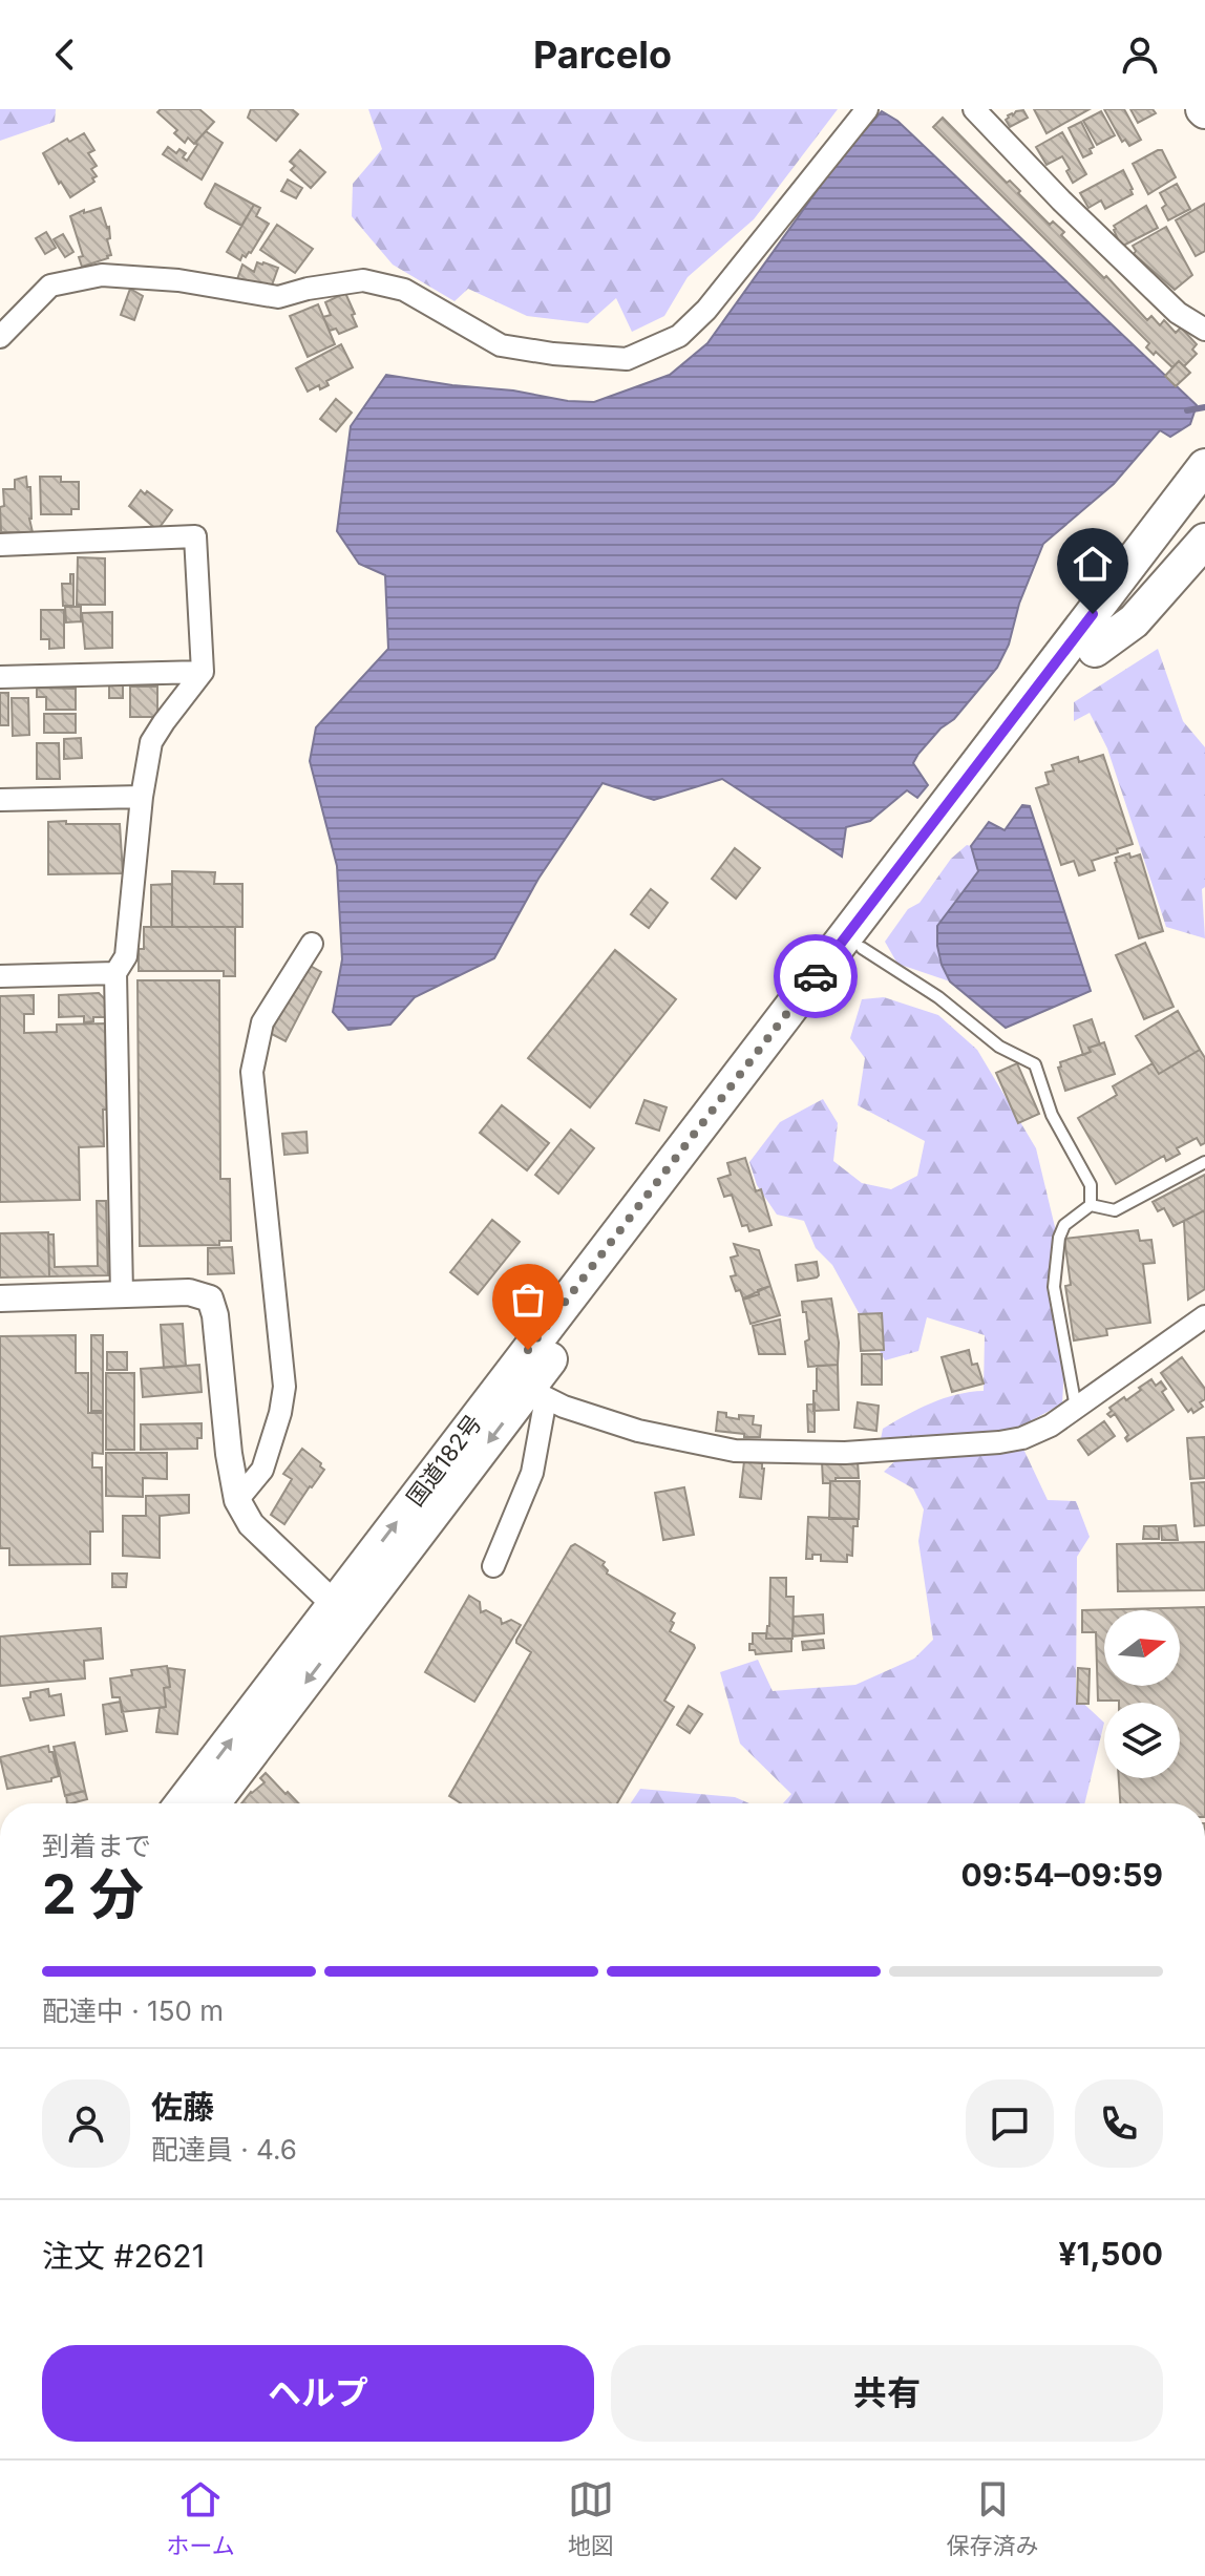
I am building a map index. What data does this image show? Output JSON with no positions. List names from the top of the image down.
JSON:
{
  "streets": {
    "highway": ["国道182号"]
  },
  "north": "right",
  "page": {
    "header": "Parcelo",
    "heading": ["2 分", "到着まで", "09:54–09:59"],
    "panel": [
      "佐藤",
      "配達員 · 4.6",
      "注文 #2621",
      "¥1,500"
    ],
    "bar": "配達中 · 150 m",
    "buttons": ["ヘルプ", "共有"],
    "tabs": ["ホーム", "地図", "保存済み"]
  }
}
